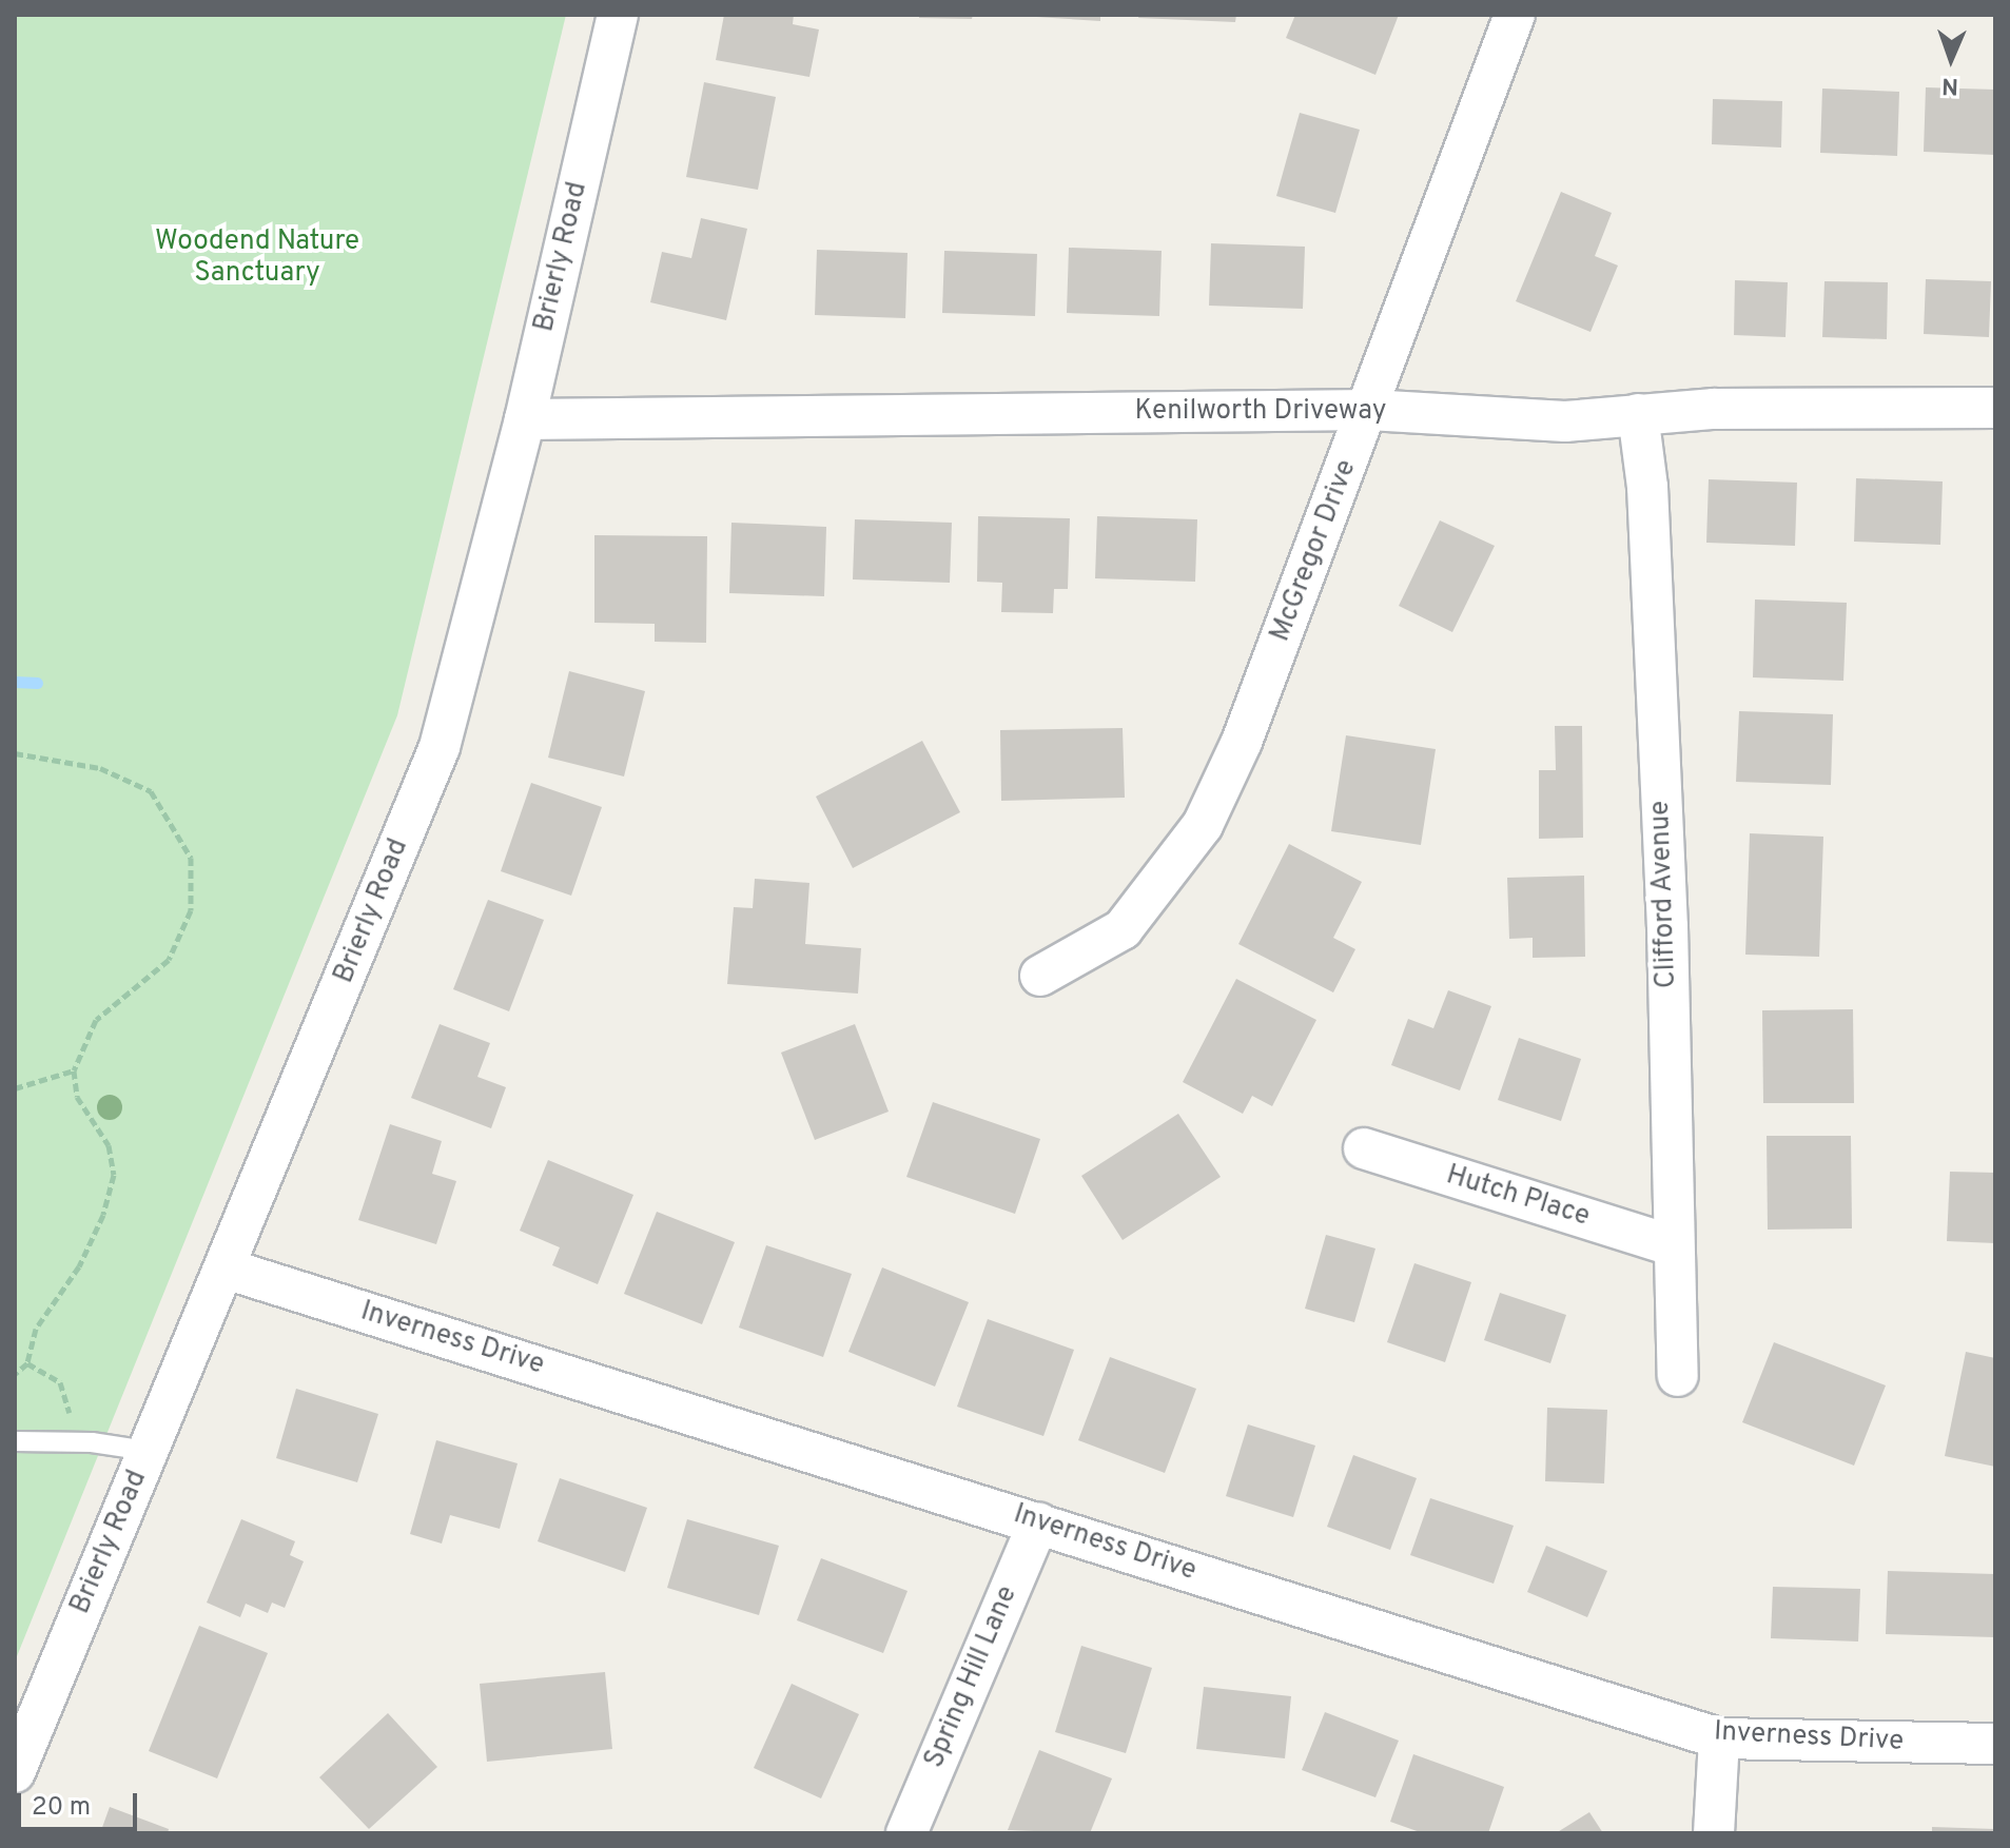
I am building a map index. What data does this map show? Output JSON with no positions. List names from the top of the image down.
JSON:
{
  "streets": {
    "street": [
      "Brierly Road",
      "Kenilworth Driveway",
      "McGregor Drive",
      "Clifford Avenue",
      "Hutch Place",
      "Inverness Drive",
      "Spring Hill Lane"
    ]
  },
  "crossings": [
    ["Brierly Road", "Kenilworth Driveway"],
    ["Brierly Road", "Inverness Drive"],
    ["Kenilworth Driveway", "McGregor Drive"],
    ["Kenilworth Driveway", "Clifford Avenue"],
    ["Clifford Avenue", "Hutch Place"],
    ["Inverness Drive", "Spring Hill Lane"]
  ],
  "parks": ["Woodend Nature Sanctuary"],
  "scale_bar": "20 m",
  "north": "bottom"
}
